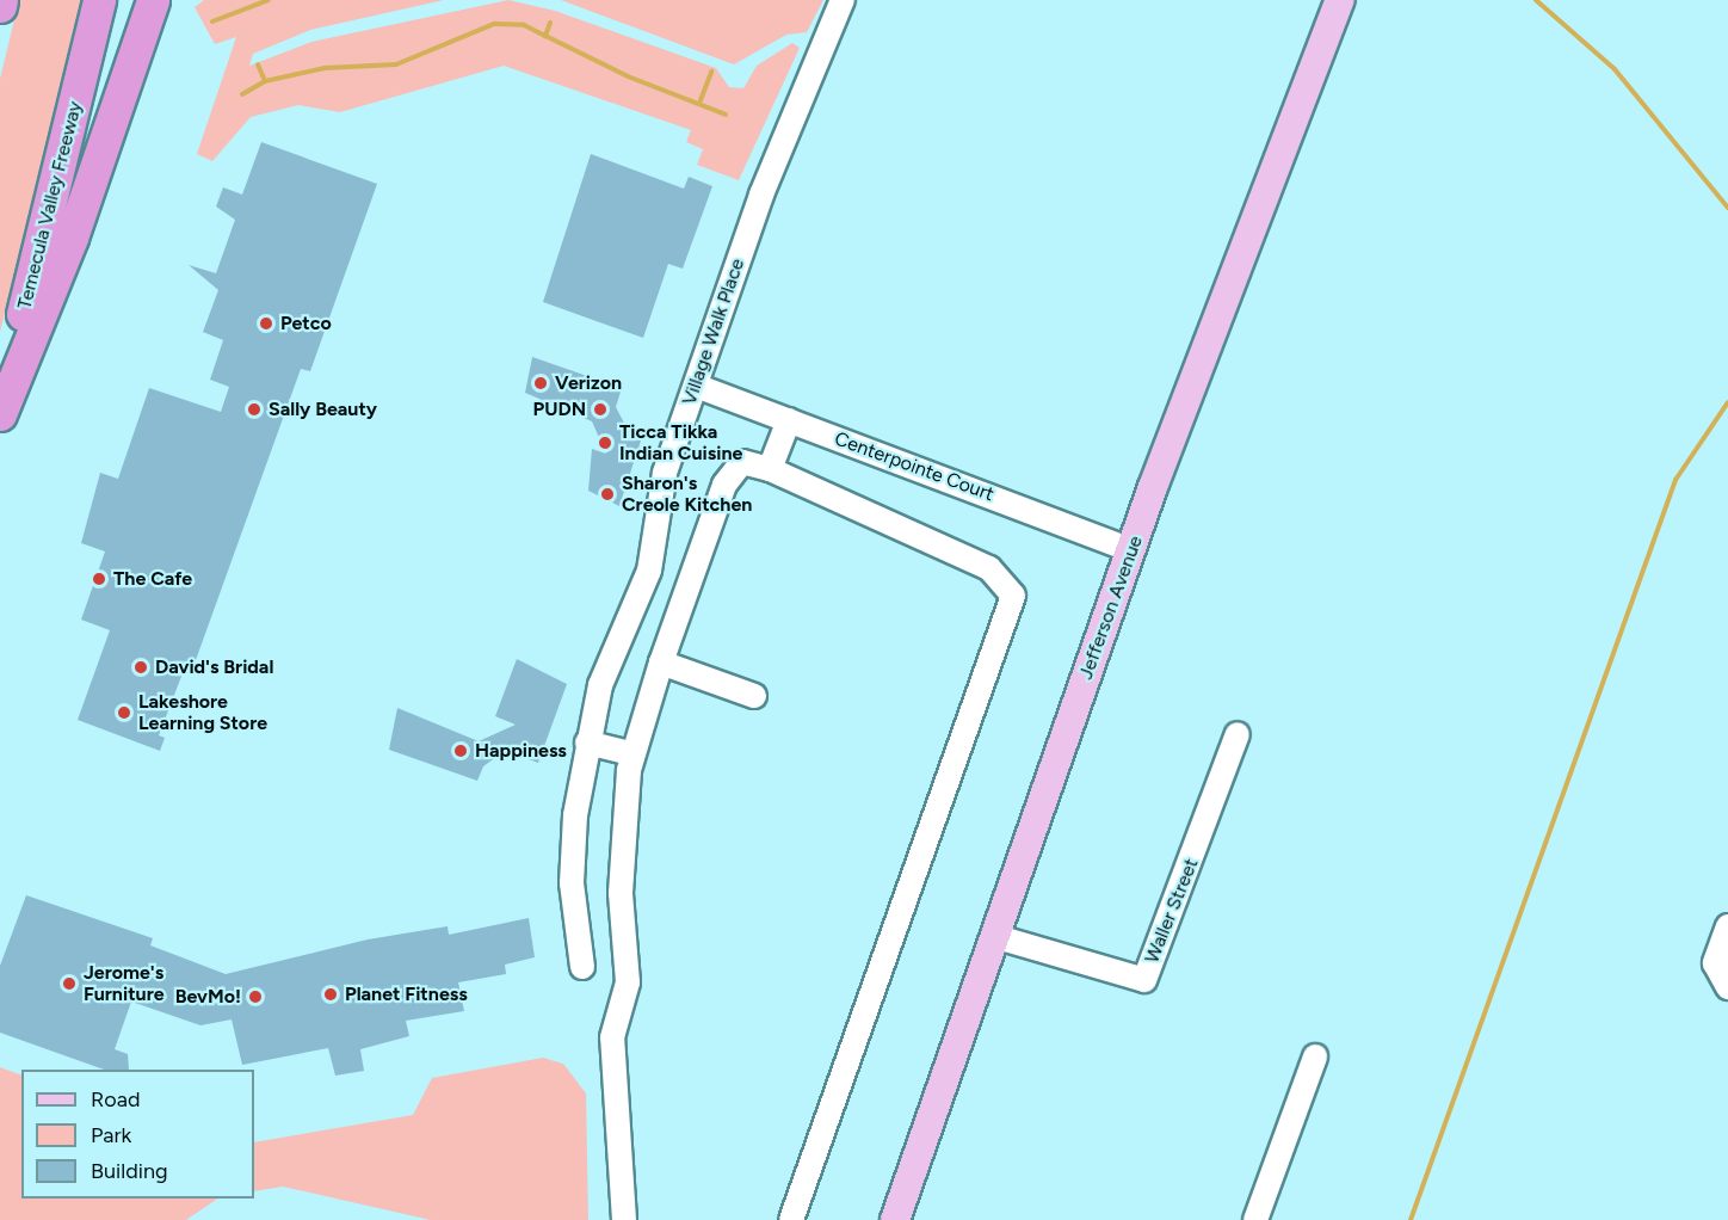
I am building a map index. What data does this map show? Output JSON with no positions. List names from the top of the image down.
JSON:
{
  "streets": {
    "highway": ["Temecula Valley Freeway"],
    "main road": ["Jefferson Avenue"],
    "street": ["Village Walk Place", "Centerpointe Court", "Waller Street"]
  },
  "crossings": [
    ["Village Walk Place", "Centerpointe Court"],
    ["Centerpointe Court", "Jefferson Avenue"],
    ["Jefferson Avenue", "Waller Street"]
  ],
  "places": [
    "Petco",
    "Verizon",
    "Sally Beauty",
    "PUDN",
    "Ticca Tikka Indian Cuisine",
    "Sharon's Creole Kitchen",
    "The Cafe",
    "David's Bridal",
    "Lakeshore Learning Store",
    "Happiness",
    "Jerome's Furniture",
    "Planet Fitness",
    "BevMo!"
  ],
  "legend": ["Road", "Park", "Building"]
}
